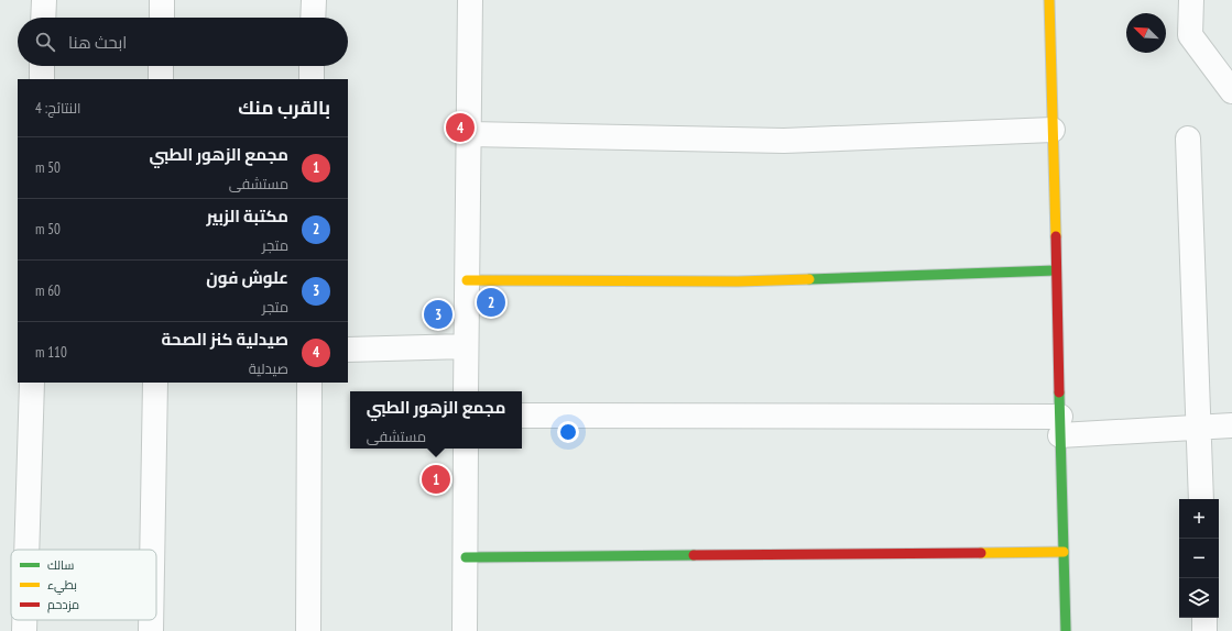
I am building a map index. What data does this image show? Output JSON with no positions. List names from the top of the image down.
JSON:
{
  "legend": ["سالك", "بطيء", "مزدحم"],
  "north": "top left",
  "page": {
    "search": "ابحث هنا",
    "heading": ["بالقرب منك", "النتائج: 4"],
    "pins": [
      "4",
      "2",
      "3",
      "1"
    ],
    "list": [
      {
        "mark": "1",
        "name": "مجمع الزهور الطبي",
        "note": "مستشفى",
        "value": "50 m"
      },
      {
        "mark": "2",
        "name": "مكتبة الزبير",
        "note": "متجر",
        "value": "50 m"
      },
      {
        "mark": "3",
        "name": "علوش فون",
        "note": "متجر",
        "value": "60 m"
      },
      {
        "mark": "4",
        "name": "صيدلية كنز الصحة",
        "note": "صيدلية",
        "value": "110 m"
      }
    ],
    "popup": ["مجمع الزهور الطبي", "مستشفى"],
    "map_buttons": ["+", "−"]
  }
}
